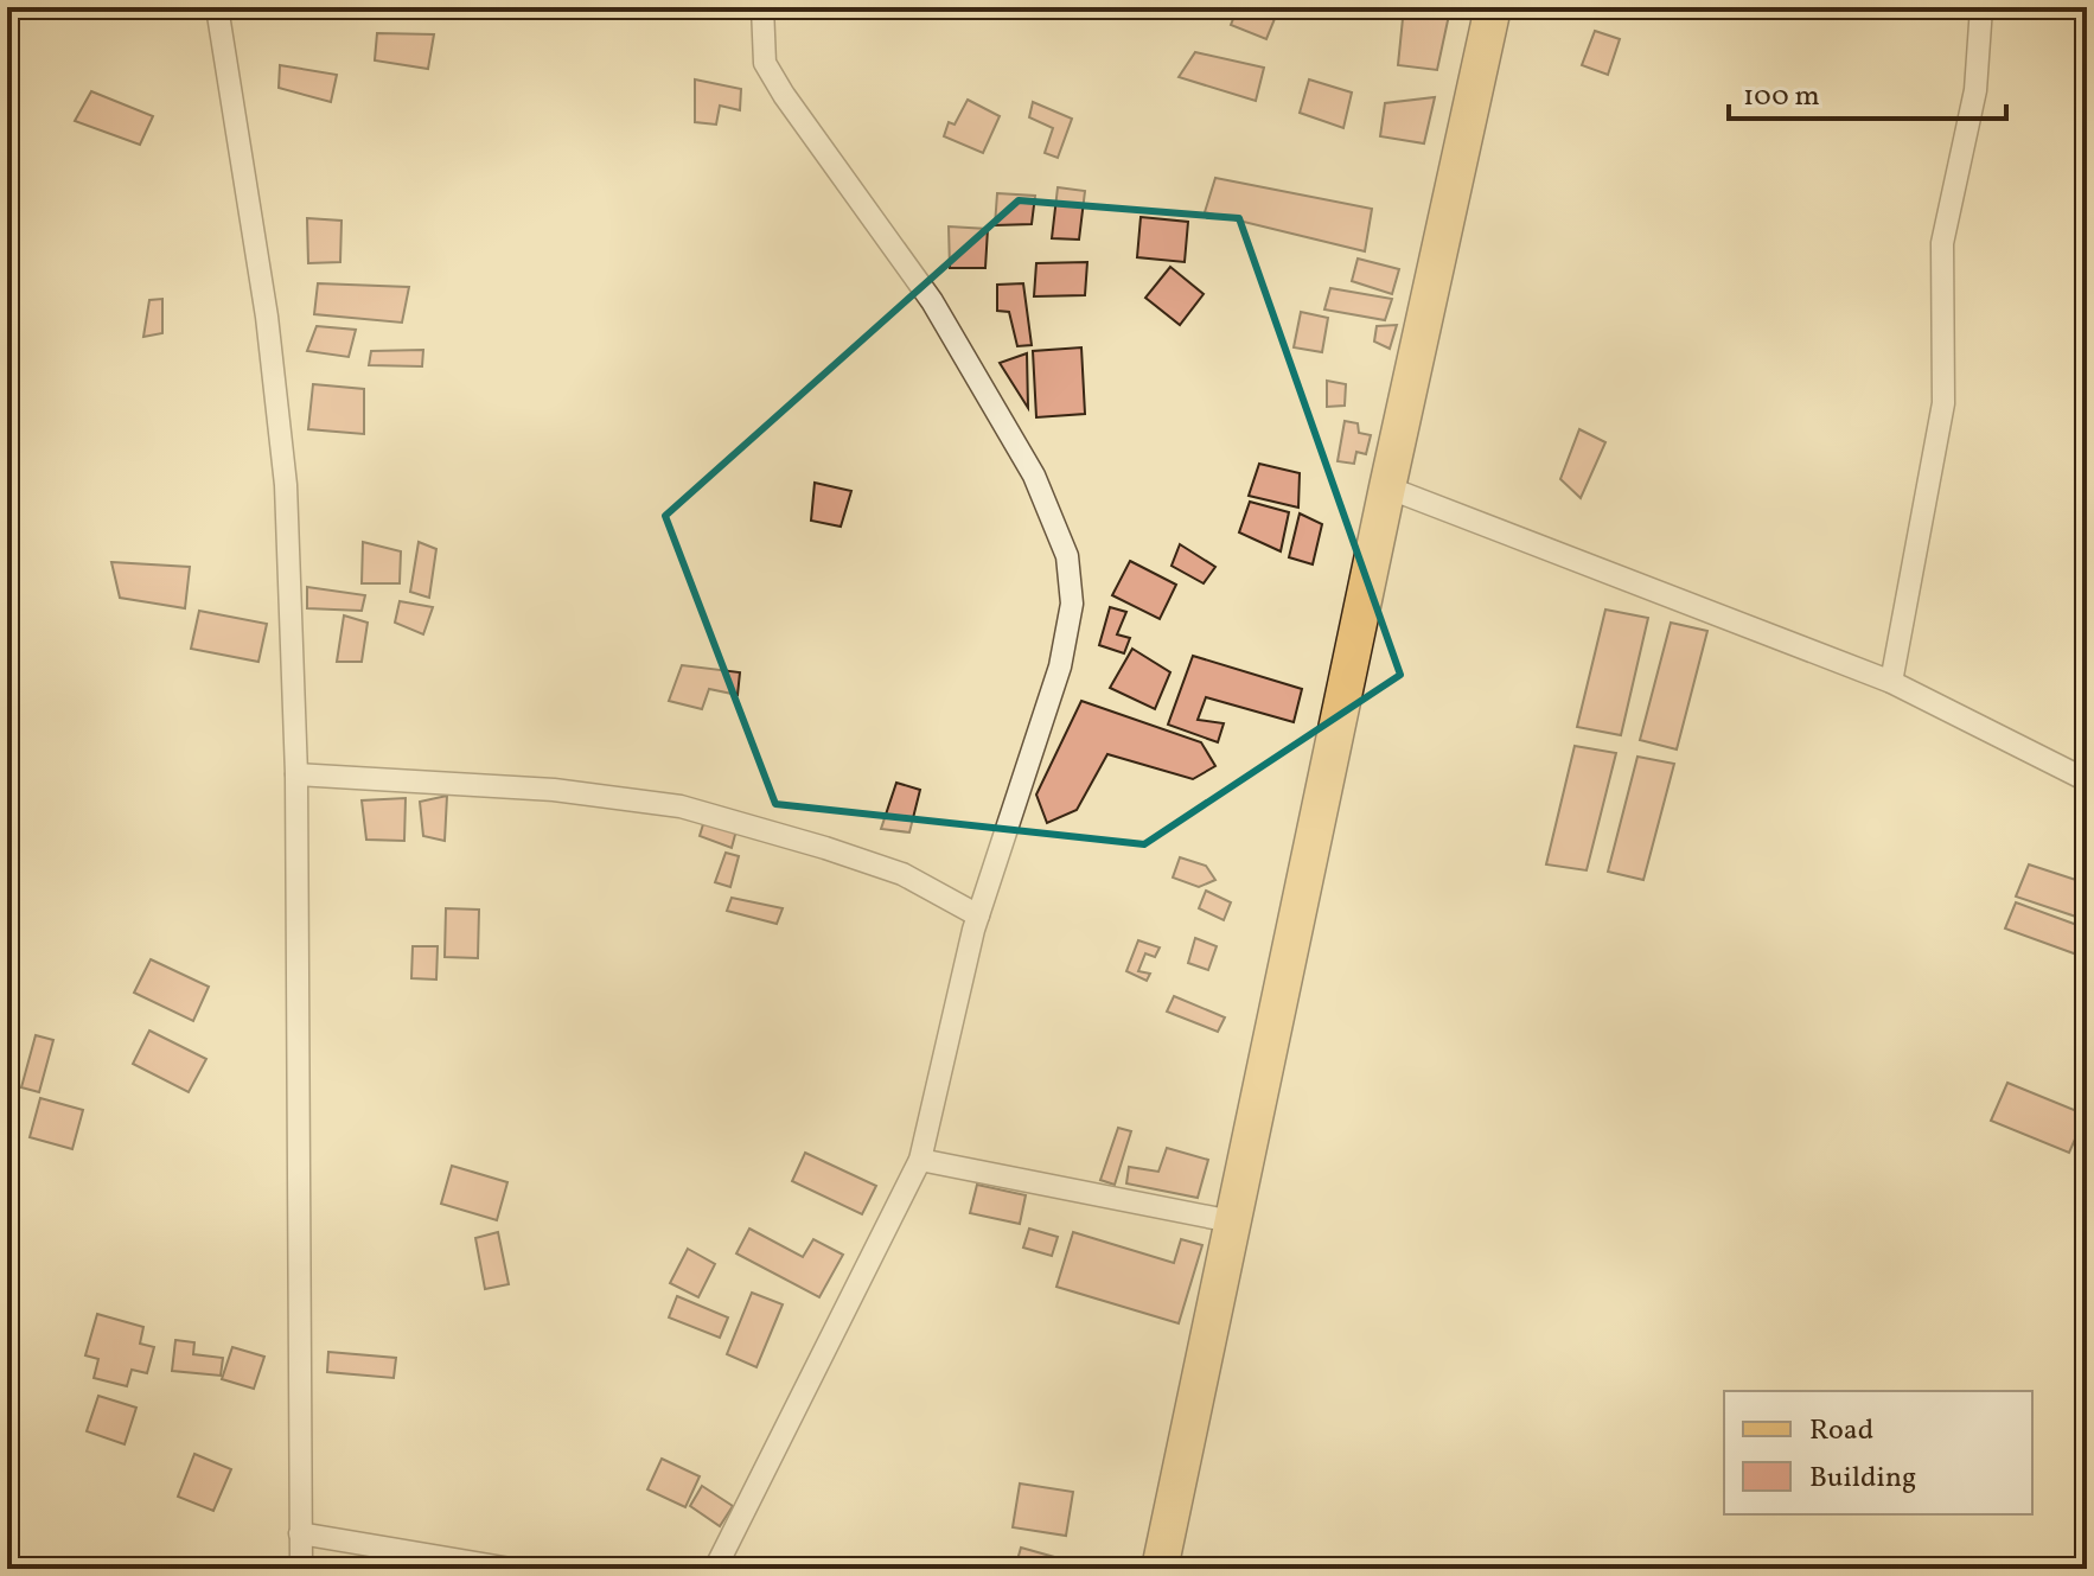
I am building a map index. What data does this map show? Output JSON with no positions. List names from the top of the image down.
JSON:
{
  "legend": ["Road", "Building"],
  "scale_bar": "100 m"
}
